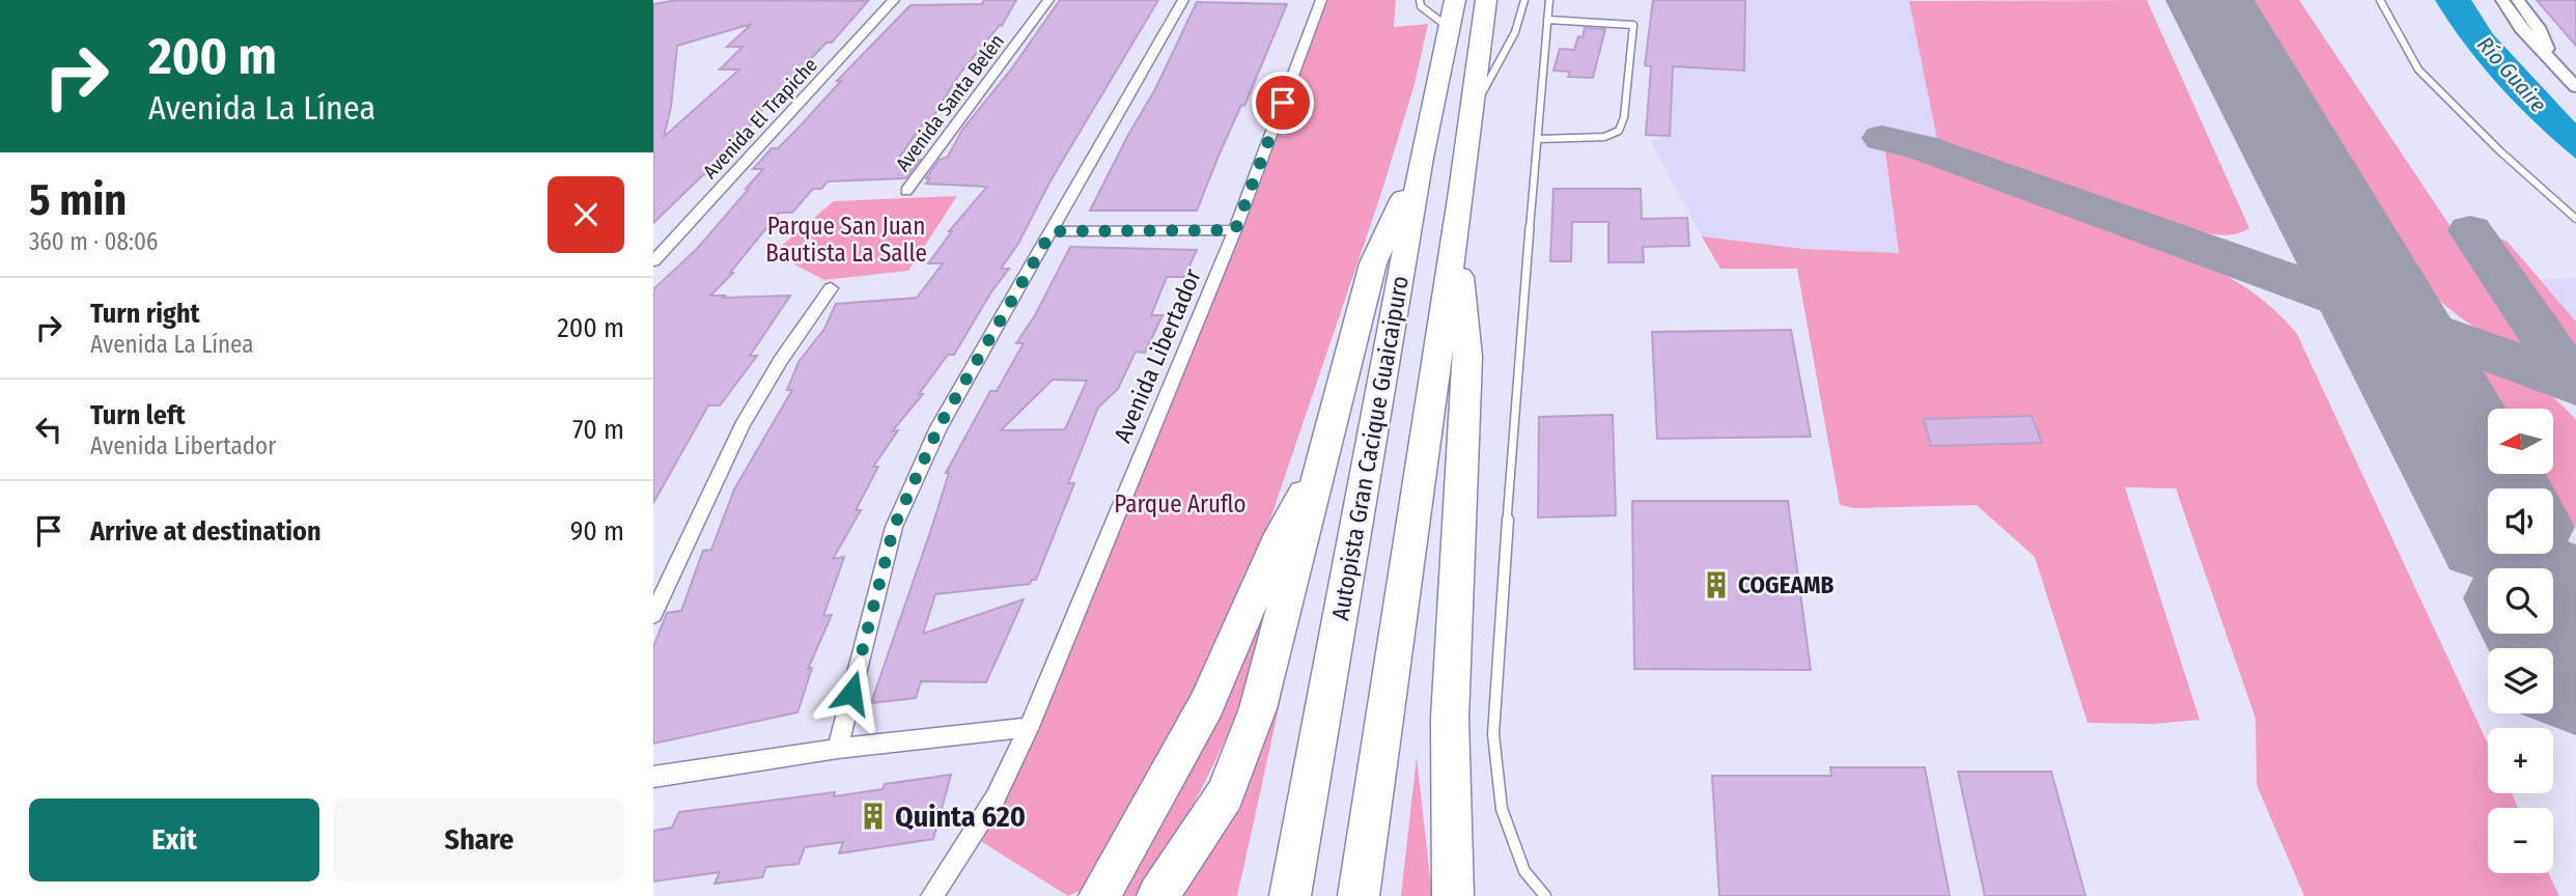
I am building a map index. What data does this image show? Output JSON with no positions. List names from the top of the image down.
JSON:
{
  "streets": {
    "highway": ["Autopista Gran Cacique Guaicaipuro"],
    "street": ["Avenida Santa Belén", "Avenida El Trapiche", "Avenida Libertador"]
  },
  "water": ["Río Guaire"],
  "parks": ["Parque San Juan Bautista La Salle", "Parque Aruflo"],
  "places": {
    "building": ["COGEAMB", "Quinta 620"]
  },
  "north": "left",
  "page": {
    "turn": ["200 m", "Avenida La Línea"],
    "heading": ["5 min", "360 m · 08:06"],
    "list": [
      {
        "name": "Turn right",
        "note": "Avenida La Línea",
        "value": "200 m"
      },
      {
        "name": "Turn left",
        "note": "Avenida Libertador",
        "value": "70 m"
      },
      {
        "name": "Arrive at destination",
        "value": "90 m"
      }
    ],
    "map_buttons": ["+", "−"],
    "buttons": ["Exit", "Share"]
  }
}
